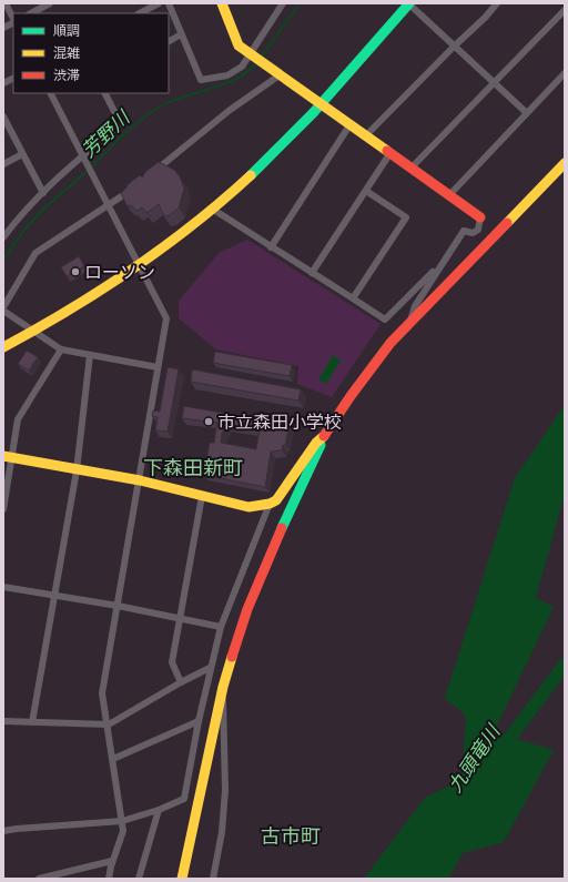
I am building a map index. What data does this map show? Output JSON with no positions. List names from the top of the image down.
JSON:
{
  "districts": ["下森田新町", "古市町"],
  "water": ["芳野川", "九頭竜川"],
  "places": ["ローソン", "市立森田小学校"],
  "legend": ["順調", "混雑", "渋滞"]
}
